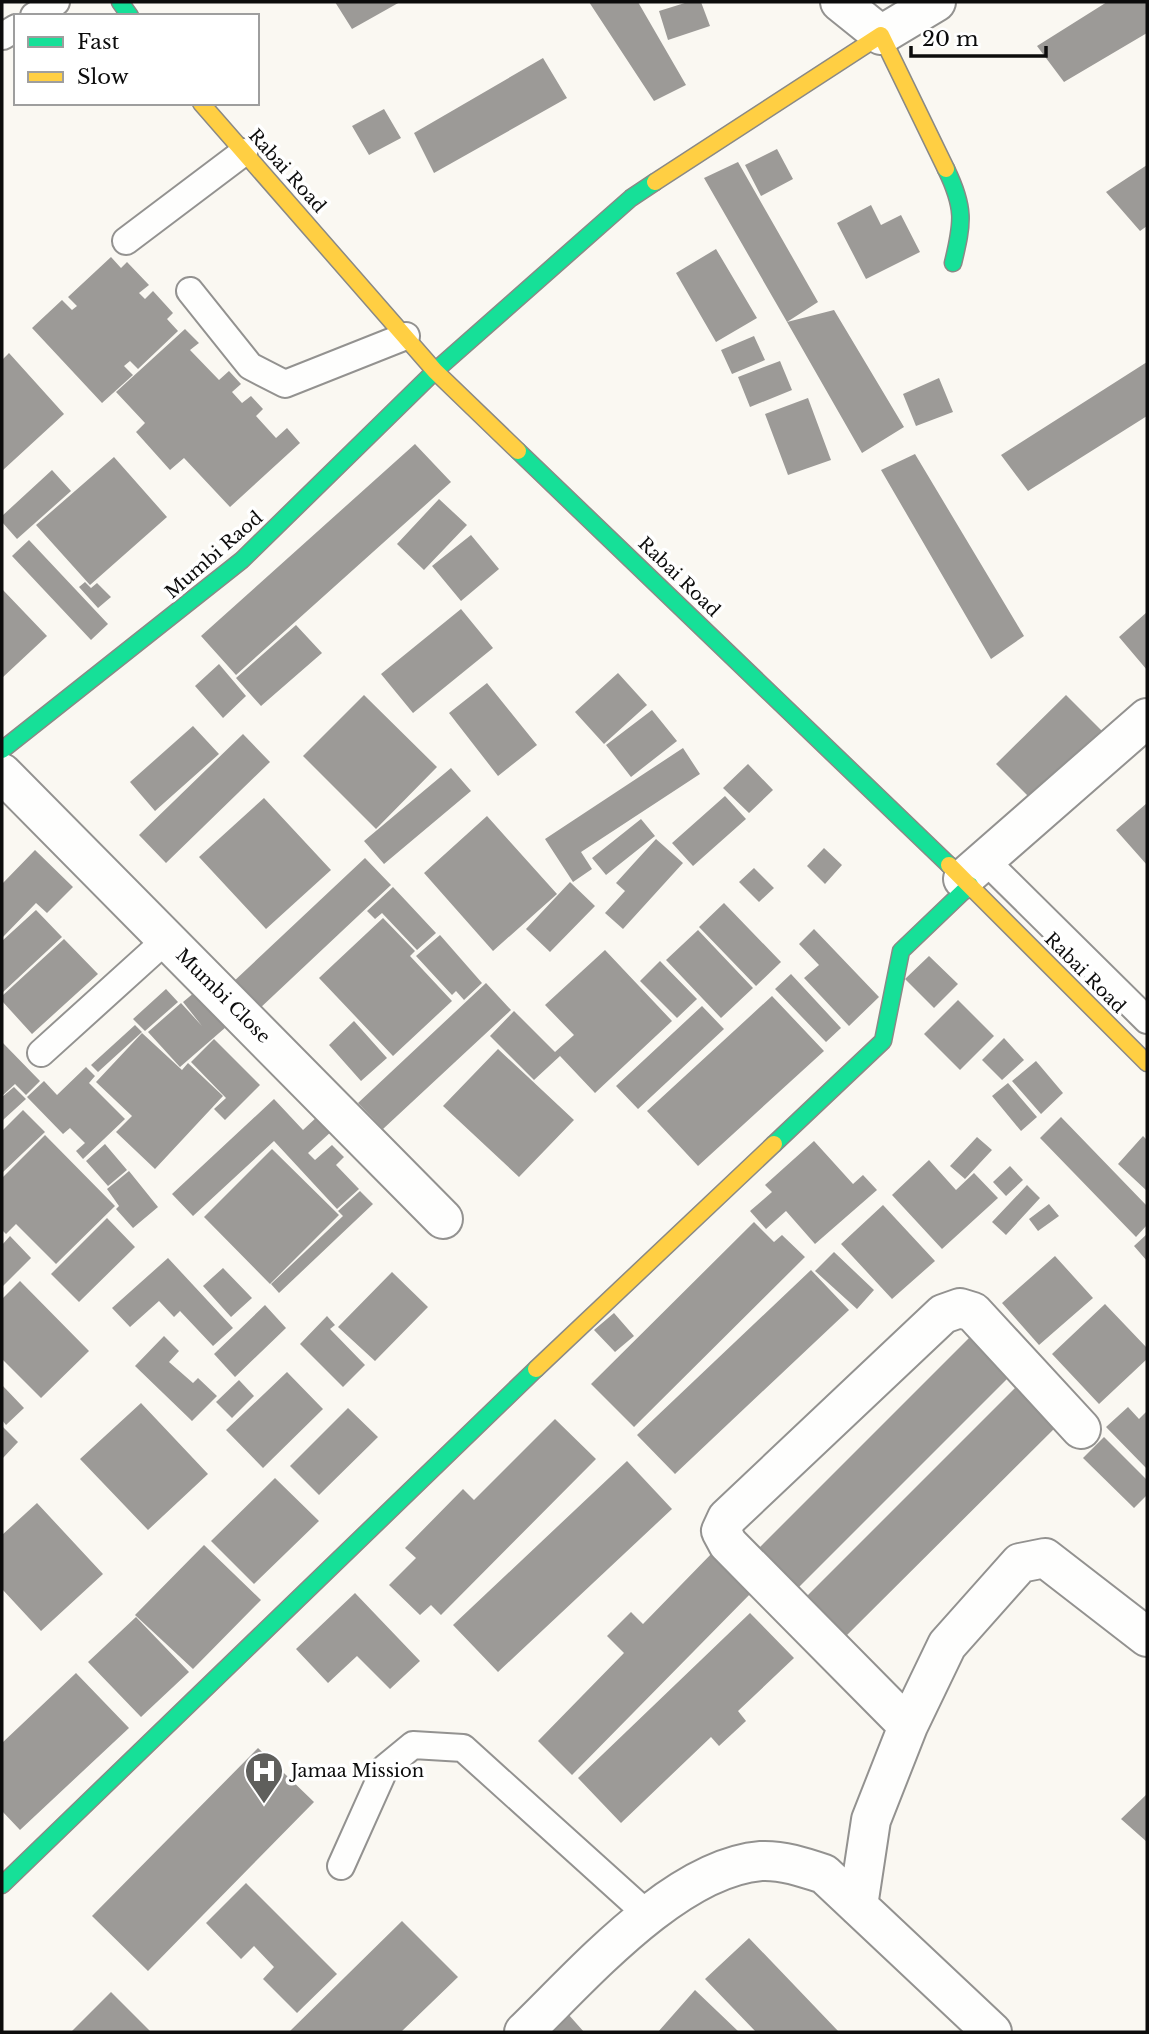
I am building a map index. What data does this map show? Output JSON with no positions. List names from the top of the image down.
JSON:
{
  "streets": {
    "street": ["Rabai Road", "Mumbi Raod", "Mumbi Close"]
  },
  "crossings": [
    ["Rabai Road", "Mumbi Raod"]
  ],
  "places": {
    "hospital": ["Jamaa Mission"]
  },
  "legend": ["Fast", "Slow"],
  "scale_bar": "20 m"
}
